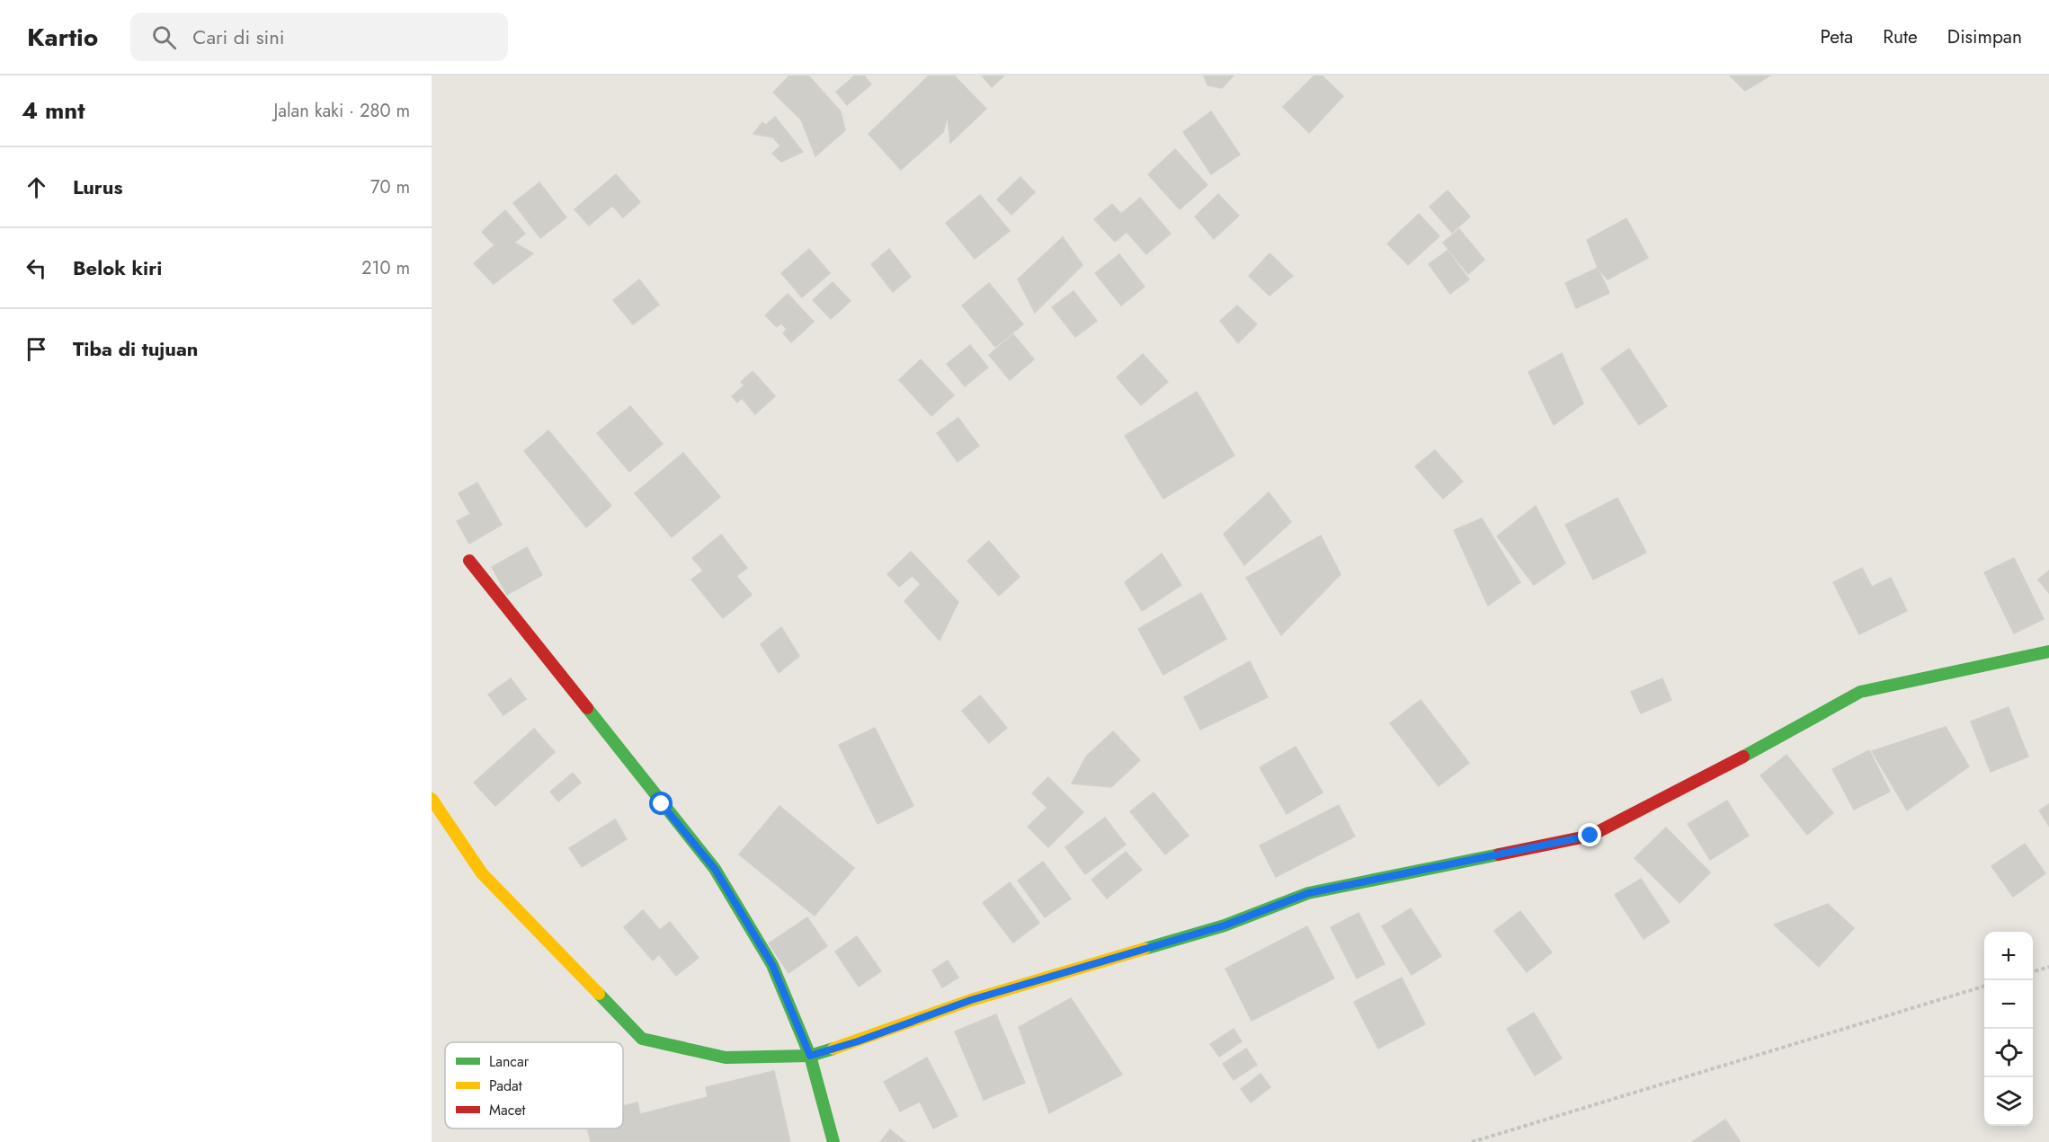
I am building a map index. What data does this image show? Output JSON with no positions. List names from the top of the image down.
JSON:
{
  "legend": ["Lancar", "Padat", "Macet"],
  "page": {
    "header": "Kartio",
    "search": "Cari di sini",
    "nav": ["Peta", "Rute", "Disimpan"],
    "heading": ["4 mnt", "Jalan kaki · 280 m"],
    "list": [
      ["Lurus", "70 m"],
      ["Belok kiri", "210 m"],
      "Tiba di tujuan"
    ],
    "map_buttons": ["+", "−"]
  }
}
